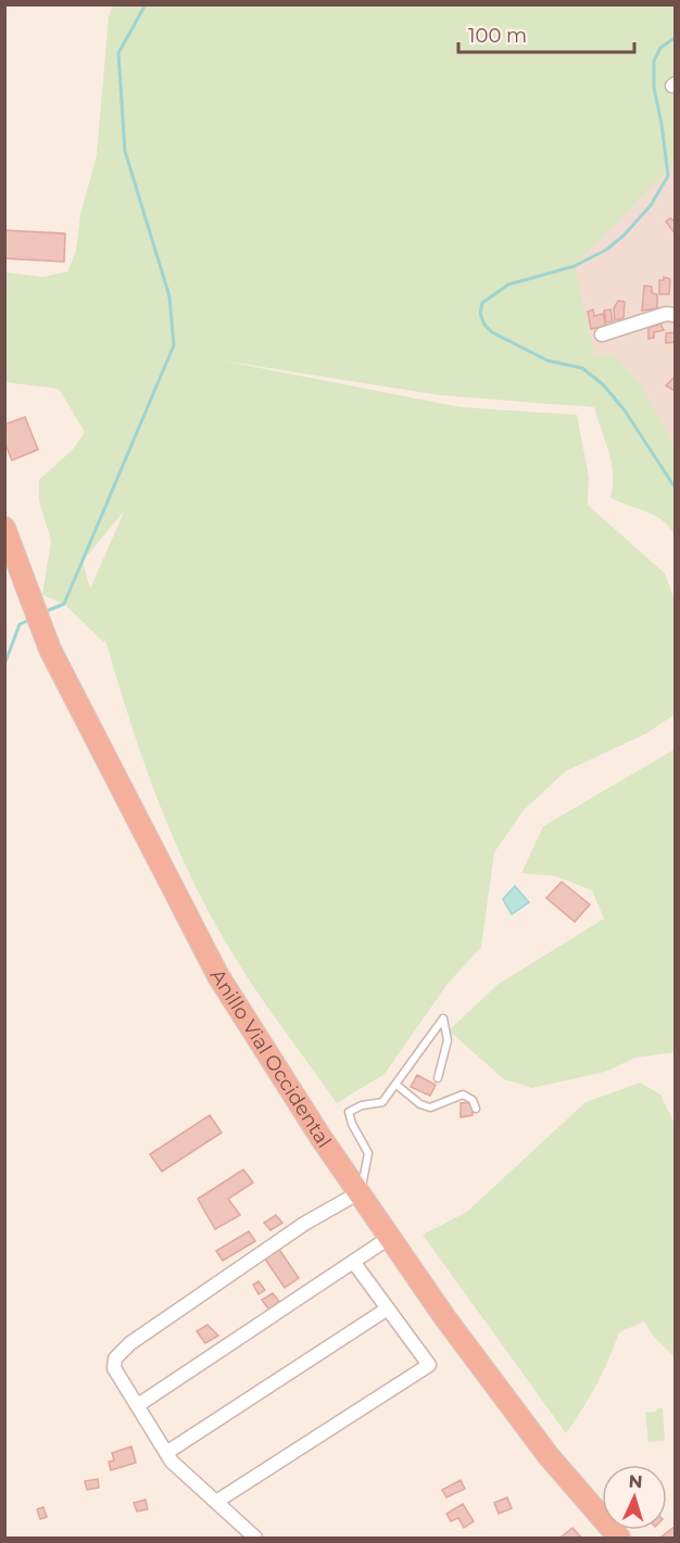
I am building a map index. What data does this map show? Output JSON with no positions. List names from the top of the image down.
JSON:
{
  "streets": {
    "highway": ["Anillo Vial Occidental"]
  },
  "scale_bar": "100 m",
  "north": "top"
}
